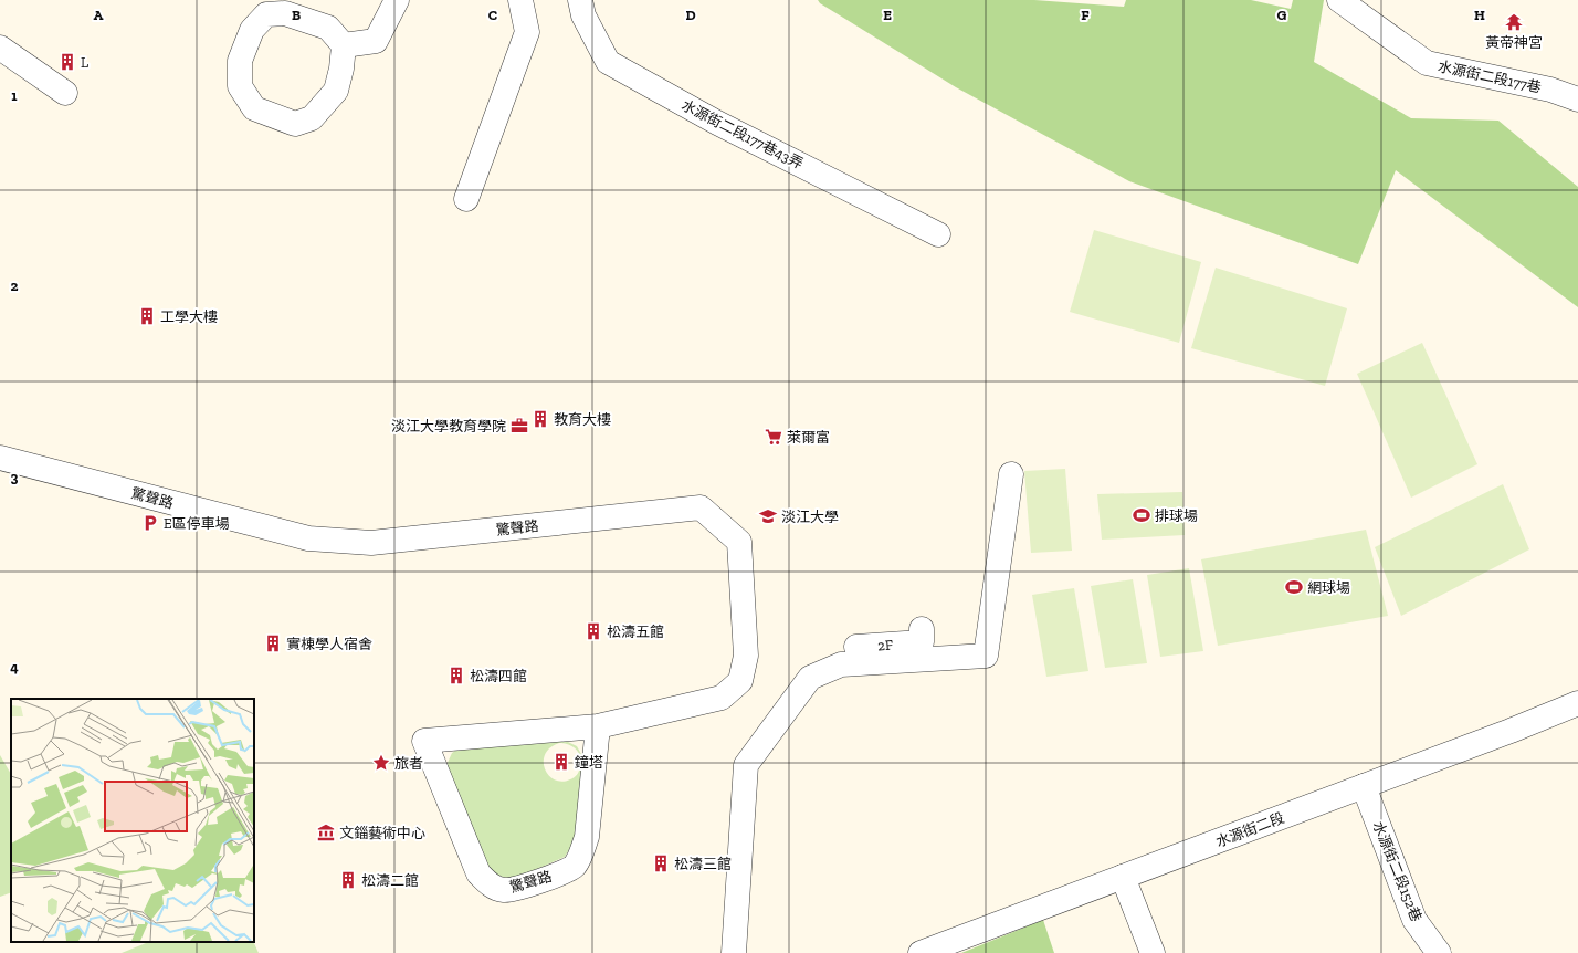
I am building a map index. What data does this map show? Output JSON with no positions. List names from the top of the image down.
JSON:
{
  "streets": {
    "street": [
      "水源街二段177巷",
      "水源街二段177巷43弄",
      "驚聲路",
      "2F",
      "水源街二段",
      "水源街二段152巷"
    ]
  },
  "crossings": [
    ["水源街二段", "水源街二段152巷"]
  ],
  "places": {
    "temple": ["黃帝神宮"],
    "building": [
      "L",
      "工學大樓",
      "教育大樓",
      "松濤五館",
      "實棟學人宿舍",
      "松濤四館",
      "鐘塔",
      "松濤三館",
      "松濤二館"
    ],
    "office": ["淡江大學教育學院"],
    "supermarket": ["萊爾富"],
    "sports": ["排球場", "網球場"],
    "school or university": ["淡江大學"],
    "parking": ["E區停車場"],
    "place": ["旅者"],
    "museum": ["文錙藝術中心"]
  },
  "grid": {
    "columns": [
      "A",
      "B",
      "C",
      "D",
      "E",
      "F",
      "G",
      "H"
    ],
    "rows": [
      "1",
      "2",
      "3",
      "4"
    ]
  }
}
